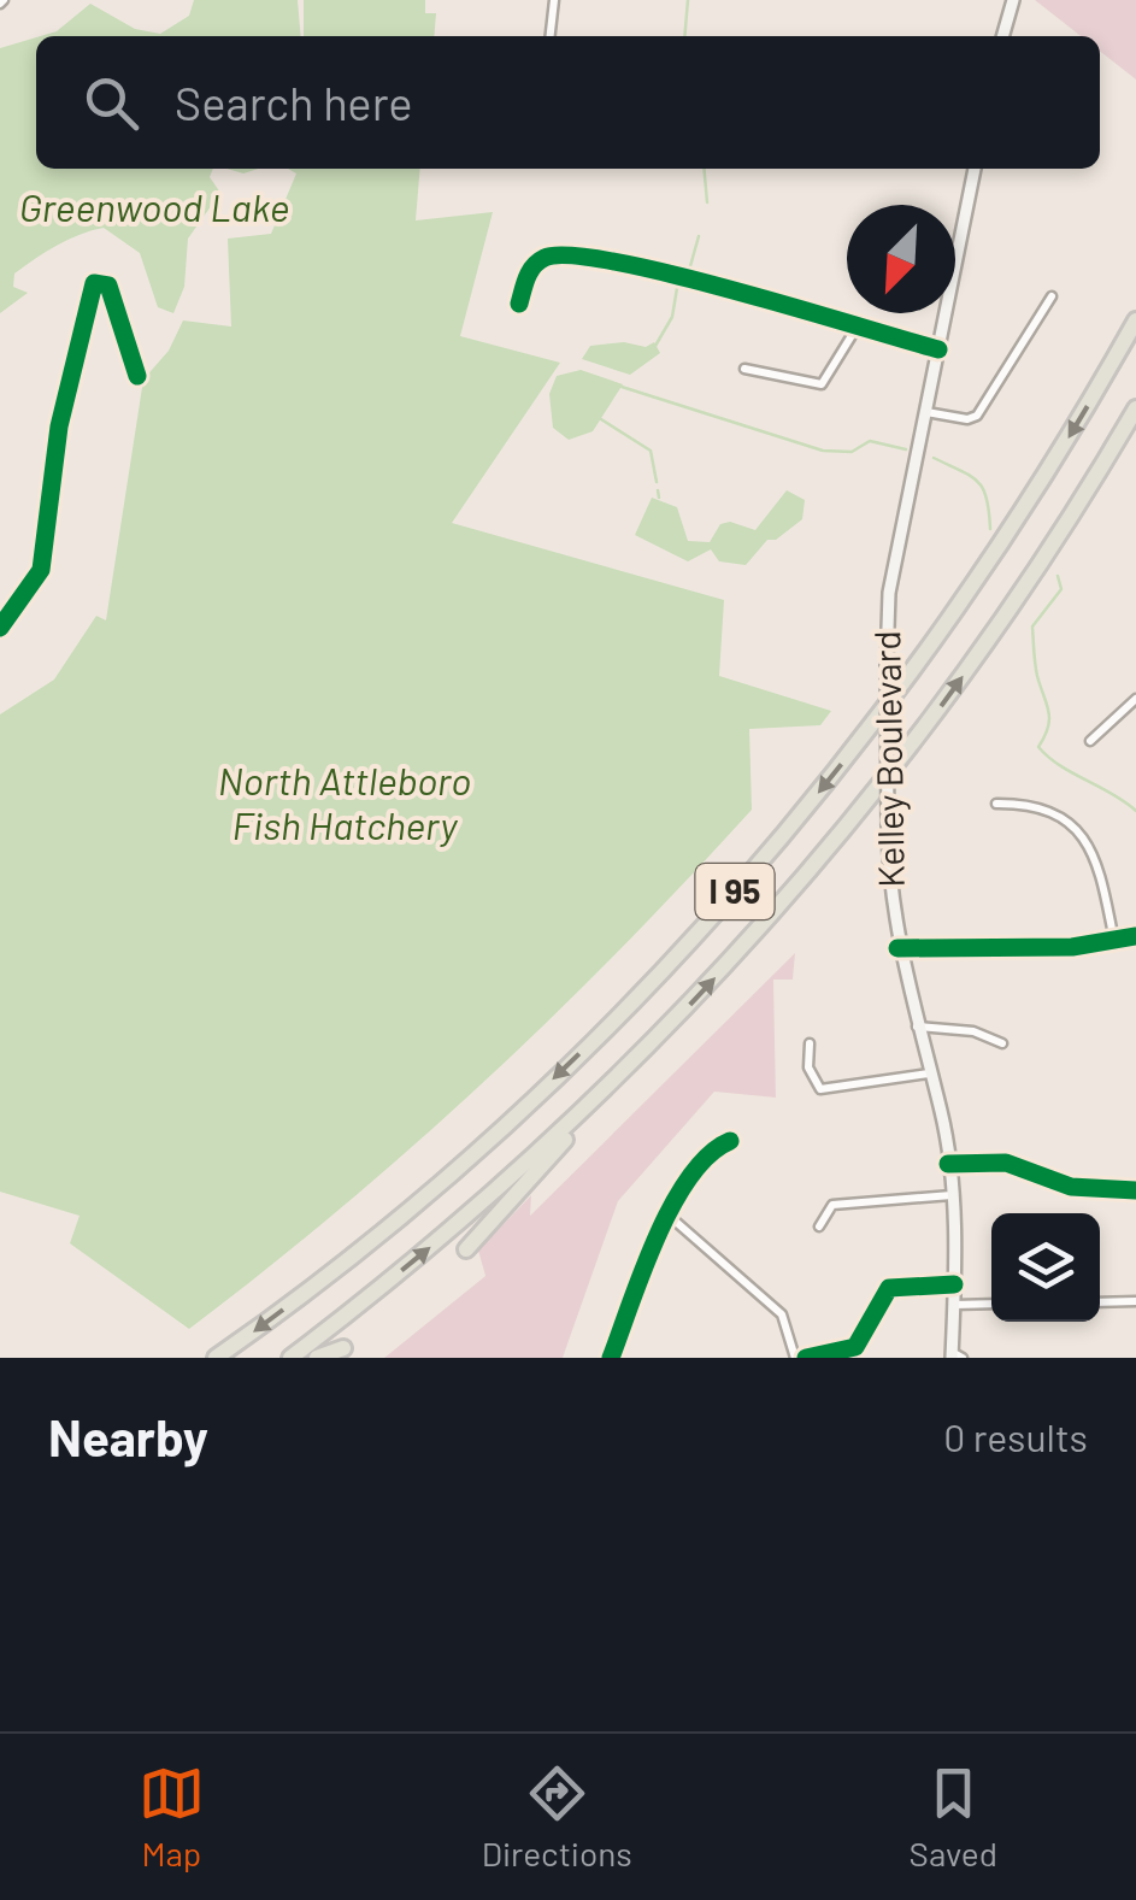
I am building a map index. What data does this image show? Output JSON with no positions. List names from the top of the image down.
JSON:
{
  "streets": {
    "highway": ["I 95"],
    "main road": ["Kelley Boulevard"]
  },
  "water": ["Greenwood Lake", "North Attleboro Fish Hatchery"],
  "north": "bottom left",
  "page": {
    "search": "Search here",
    "heading": ["Nearby", "0 results"],
    "nav": ["Map", "Directions", "Saved"]
  }
}
